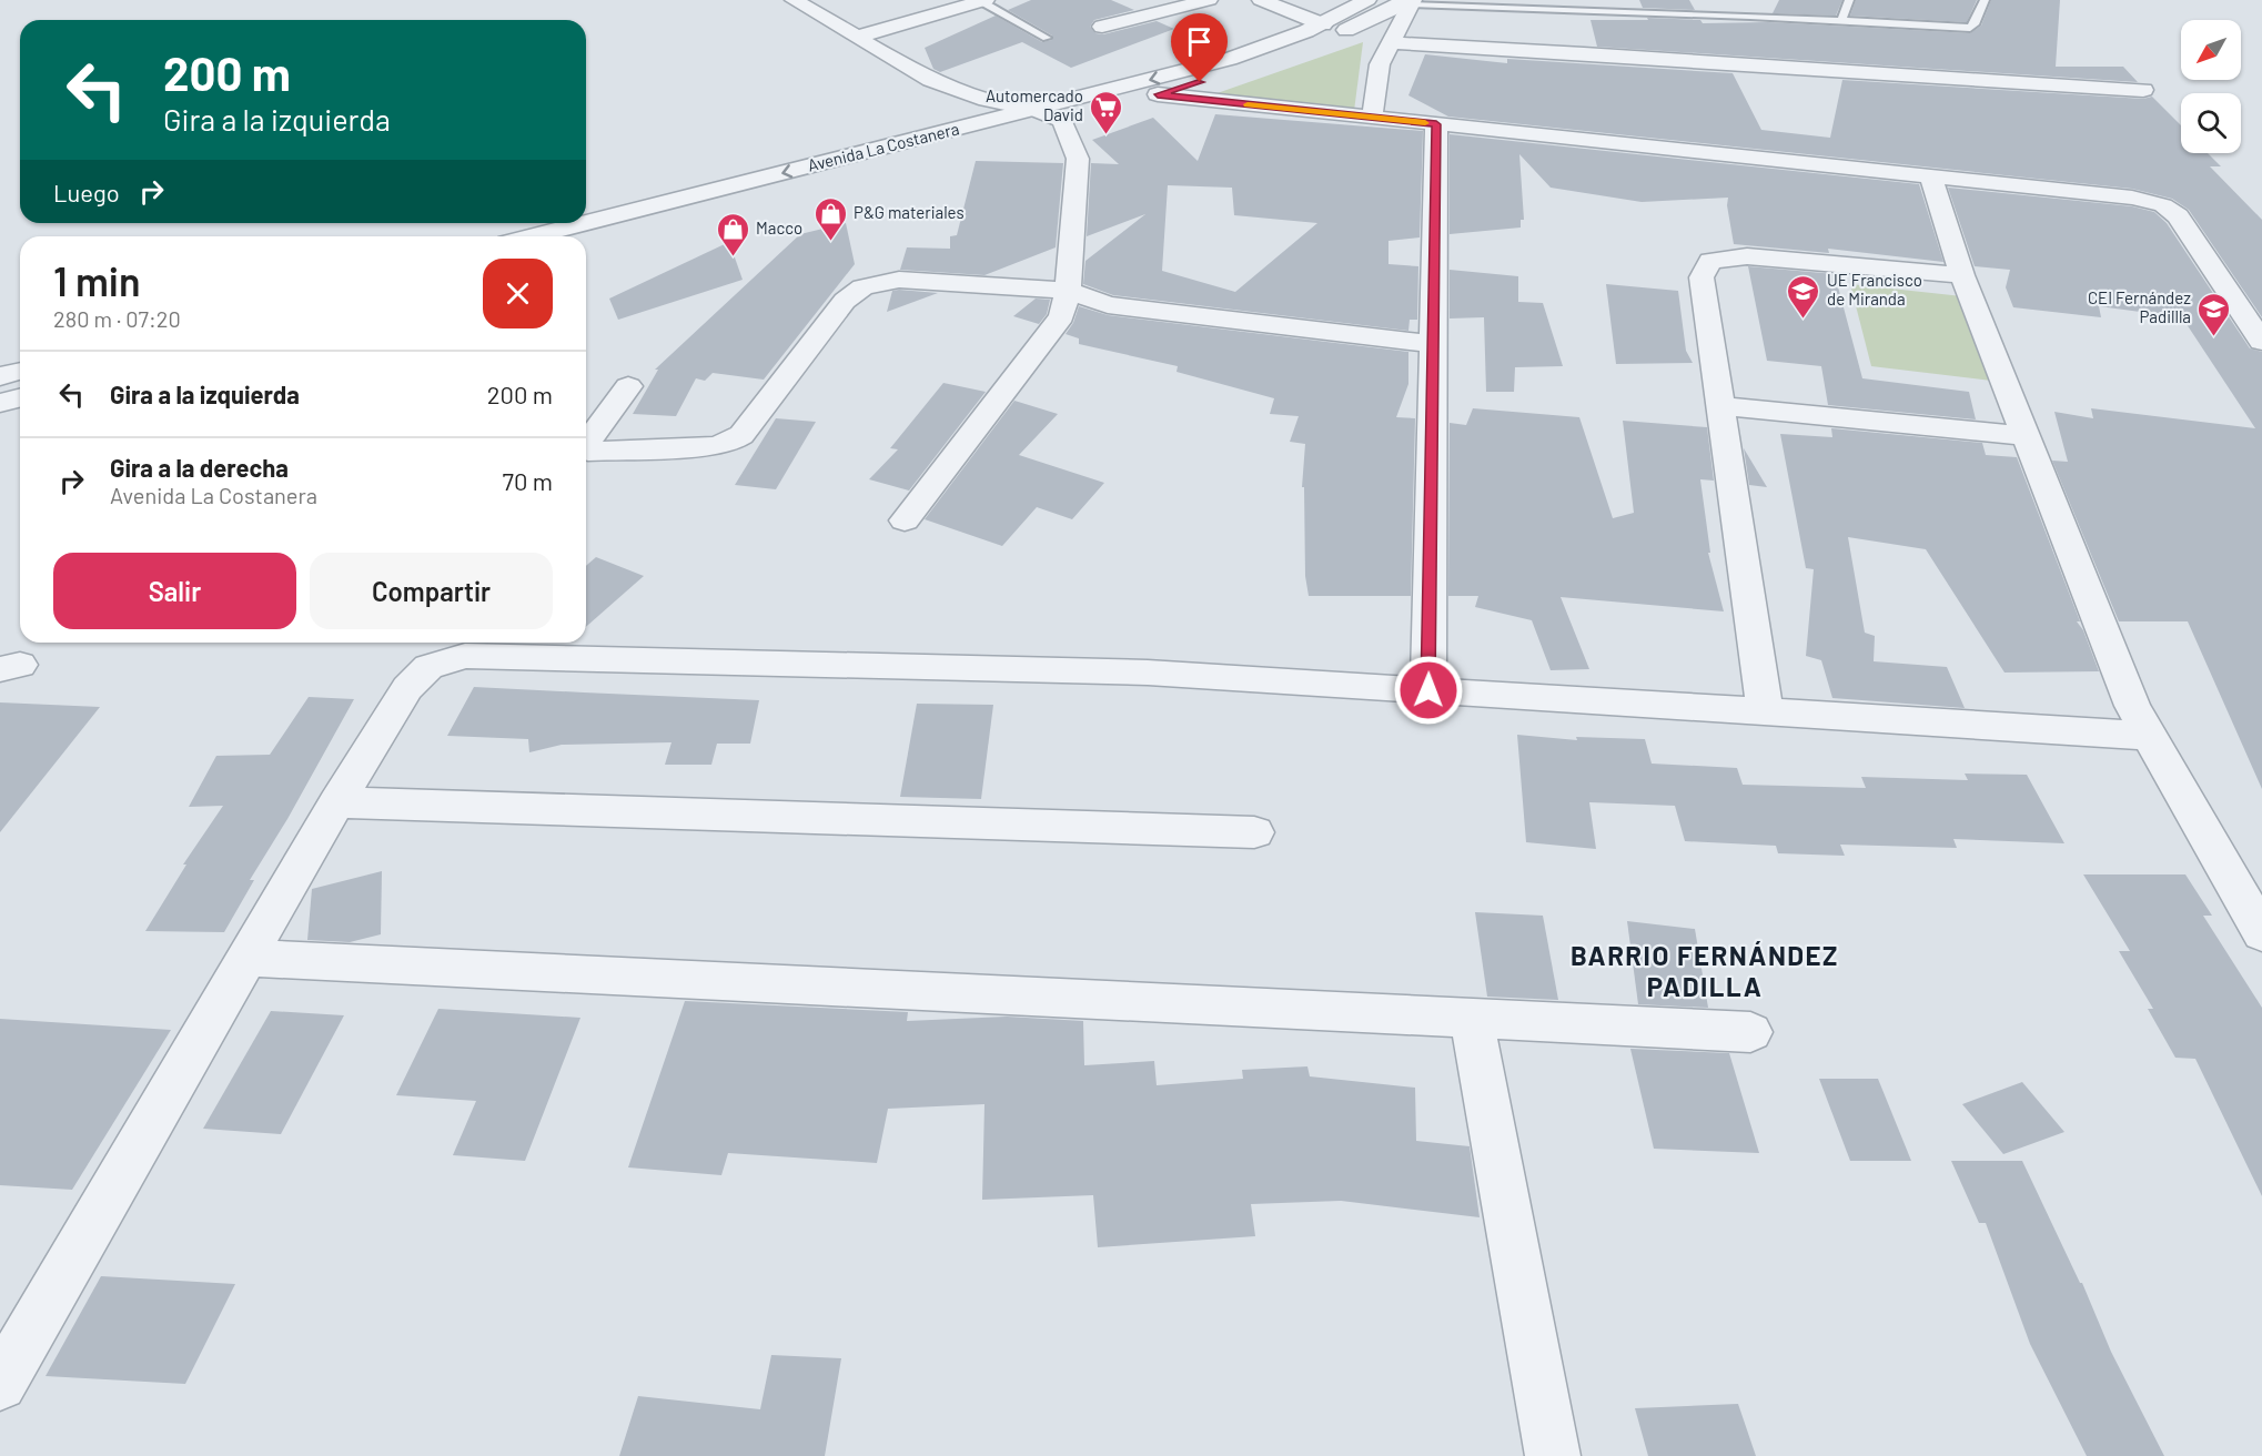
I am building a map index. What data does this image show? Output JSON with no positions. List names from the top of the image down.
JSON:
{
  "streets": {
    "street": ["Avenida La Costanera"]
  },
  "districts": ["BARRIO FERNÁNDEZ PADILLA"],
  "places": {
    "supermarket": ["Automercado David"],
    "shop": ["P&G materiales", "Macco"],
    "school or university": ["UE Francisco de Miranda", "CEI Fernández Padillla"]
  },
  "north": "bottom left",
  "page": {
    "turn": ["200 m", "Gira a la izquierda"],
    "then": "Luego",
    "heading": ["1 min", "280 m · 07:20"],
    "list": [
      {
        "name": "Gira a la izquierda",
        "value": "200 m"
      },
      {
        "name": "Gira a la derecha",
        "note": "Avenida La Costanera",
        "value": "70 m"
      }
    ],
    "buttons": ["Salir", "Compartir"]
  }
}
